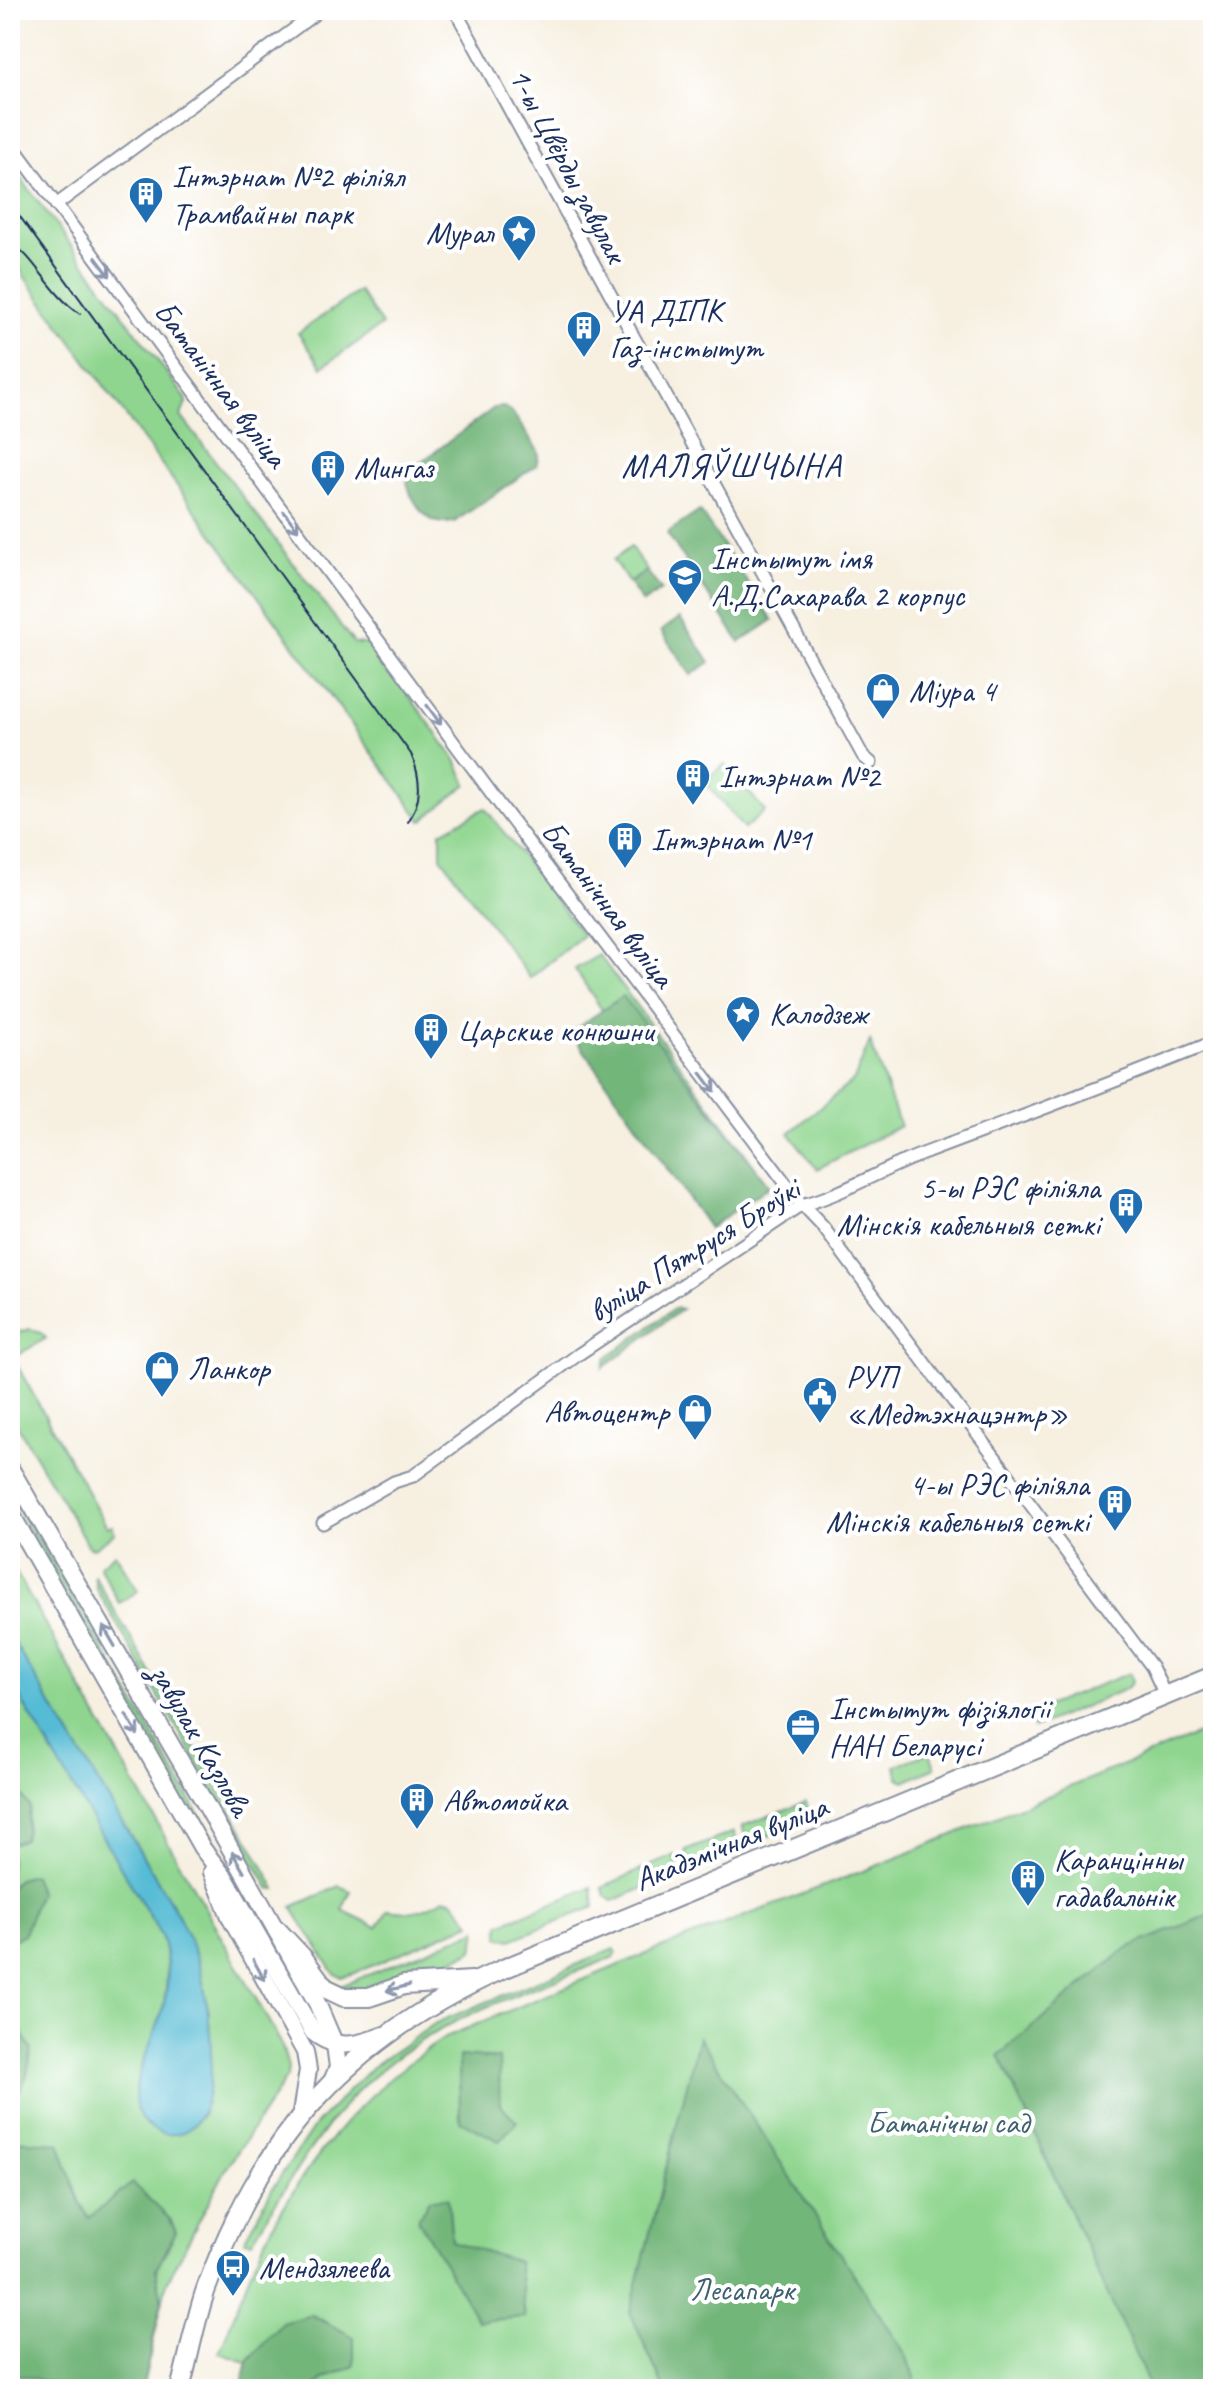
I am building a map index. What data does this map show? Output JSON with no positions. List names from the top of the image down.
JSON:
{
  "streets": {
    "main road": ["завулак Казлова", "Акадэмічная вуліца"],
    "street": ["1-ы Цвёрды завулак", "Батанічная вуліца", "вуліца Пятруся Броўкі"]
  },
  "crossings": [
    ["Батанічная вуліца", "вуліца Пятруся Броўкі"],
    ["Батанічная вуліца", "Акадэмічная вуліца"],
    ["завулак Казлова", "Акадэмічная вуліца"]
  ],
  "one_way": ["Батанічная вуліца"],
  "districts": ["МАЛЯЎШЧЫНА"],
  "parks": ["Батанічны сад", "Лесапарк"],
  "places": {
    "building": [
      "Інтэрнат №2 філіял Трамвайны парк",
      "УА ДІПК Газ-інстытут",
      "Мингаз",
      "Інтэрнат №2",
      "Інтэрнат №1",
      "Царские конюшни",
      "5-ы РЭС філіяла Мінскія кабельныя сеткі",
      "4-ы РЭС філіяла Мінскія кабельныя сеткі",
      "Автомойка",
      "Каранцінны гадавальнік"
    ],
    "place": ["Мурал", "Калодзеж"],
    "school or university": ["Інстытут імя А.Д.Сахарава 2 корпус"],
    "shop": ["Міура 4", "Ланкор", "Автоцентр"],
    "public building": ["РУП «Медтэхнацэнтр»"],
    "office": ["Інстытут фізіялогіі НАН Беларусі"],
    "bus stop": ["Мендзялеева"]
  }
}
